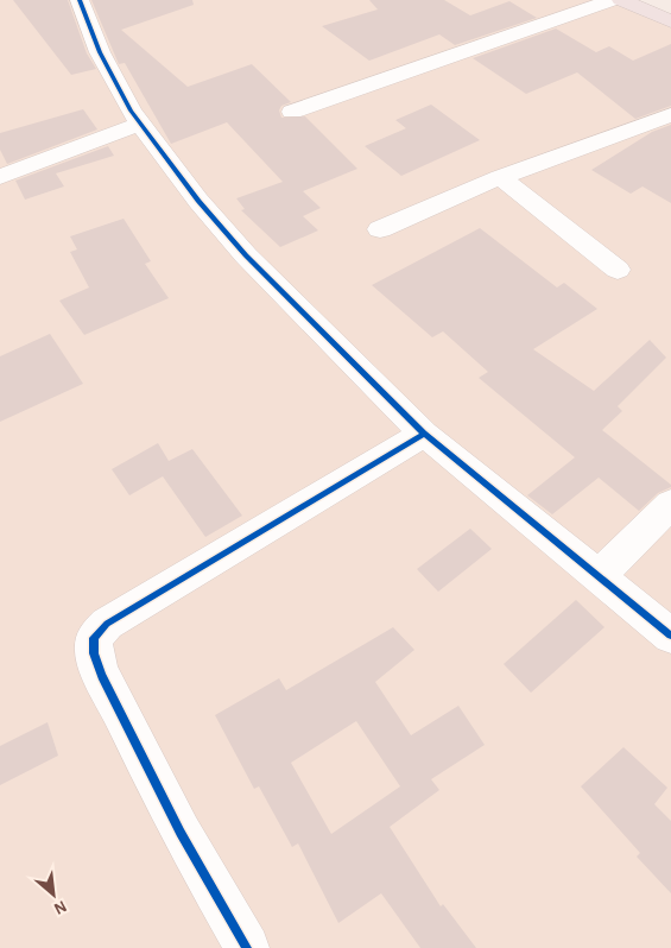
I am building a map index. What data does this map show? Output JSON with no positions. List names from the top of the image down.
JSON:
{
  "north": "bottom right"
}
